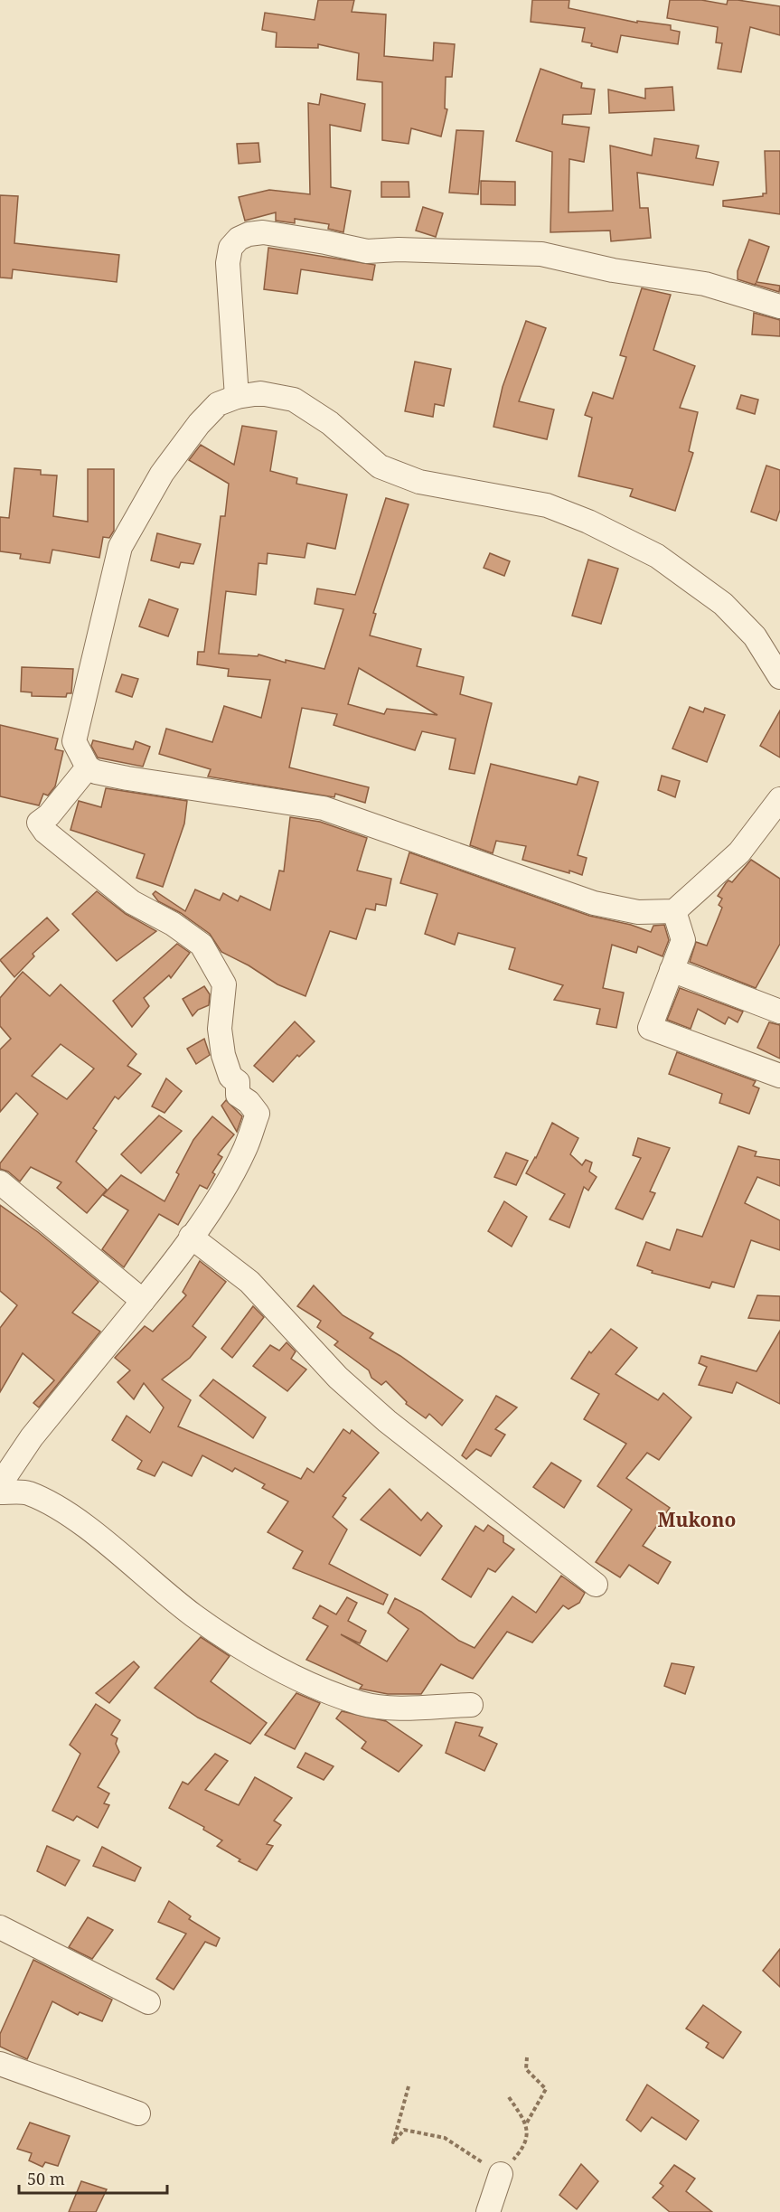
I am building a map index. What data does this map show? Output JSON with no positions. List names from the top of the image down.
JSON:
{
  "districts": ["Mukono"],
  "scale_bar": "50 m"
}
